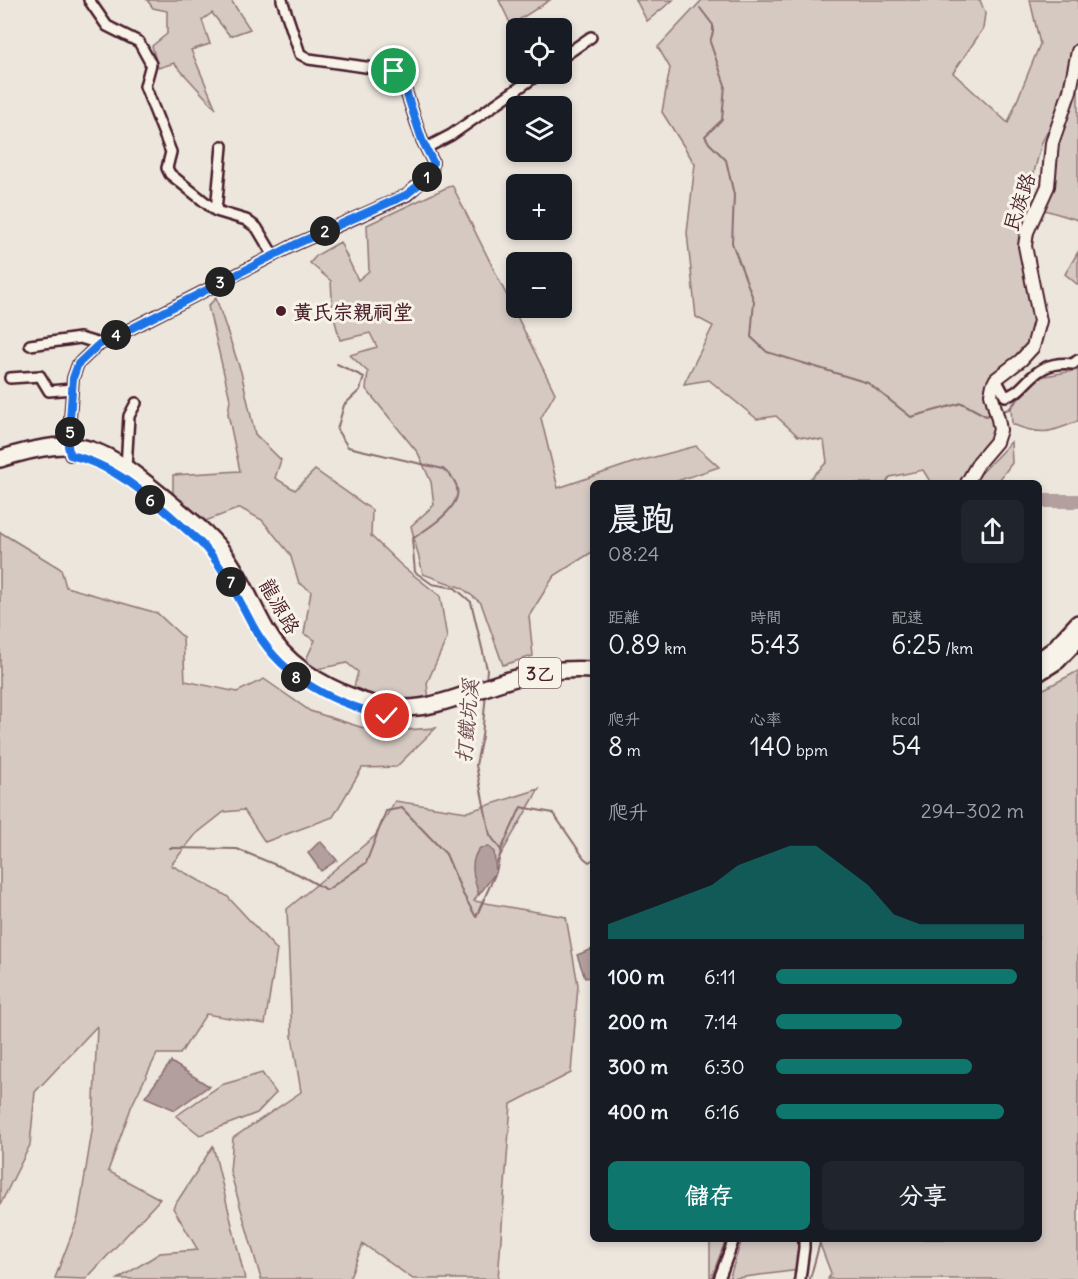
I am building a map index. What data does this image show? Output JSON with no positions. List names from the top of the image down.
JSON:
{
  "streets": {
    "main road": ["龍源路", "3乙"],
    "street": ["民族路"]
  },
  "crossings": [
    ["龍源路", "3乙"]
  ],
  "water": ["打鐵坑溪"],
  "places": ["黃氏宗親祠堂"],
  "page": {
    "map_buttons": ["+", "−"],
    "pins": [
      "1",
      "2",
      "3",
      "4",
      "5",
      "6",
      "7",
      "8"
    ],
    "heading": ["晨跑", "08:24"],
    "stats": [
      ["距離", "0.89 km"],
      ["時間", "5:43"],
      ["配速", "6:25 /km"],
      ["爬升", "8 m"],
      ["心率", "140 bpm"],
      ["kcal", "54"]
    ],
    "chart": ["爬升", "294–302 m"],
    "list": [
      {
        "name": "100 m",
        "note": "6:11"
      },
      {
        "name": "200 m",
        "note": "7:14"
      },
      {
        "name": "300 m",
        "note": "6:30"
      },
      {
        "name": "400 m",
        "note": "6:16"
      }
    ],
    "buttons": ["儲存", "分享"]
  }
}
